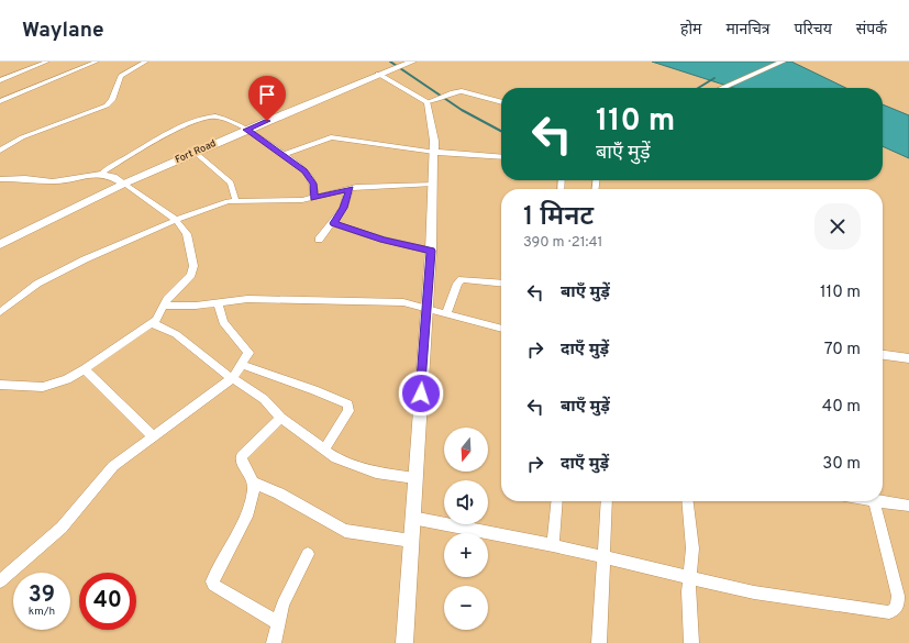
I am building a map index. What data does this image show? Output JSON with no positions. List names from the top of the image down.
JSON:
{
  "streets": {
    "main road": ["Fort Road"]
  },
  "north": "bottom",
  "page": {
    "header": "Waylane",
    "nav": [
      "होम",
      "मानचित्र",
      "परिचय",
      "संपर्क"
    ],
    "turn": ["110 m", "बाएँ मुड़ें"],
    "heading": ["1 मिनट", "390 m · 21:41"],
    "list": [
      {
        "name": "बाएँ मुड़ें",
        "value": "110 m"
      },
      {
        "name": "दाएँ मुड़ें",
        "value": "70 m"
      },
      {
        "name": "बाएँ मुड़ें",
        "value": "40 m"
      },
      {
        "name": "दाएँ मुड़ें",
        "value": "30 m"
      }
    ],
    "map_buttons": ["+", "−"],
    "speed": "39 km/h",
    "limit": "40"
  }
}
